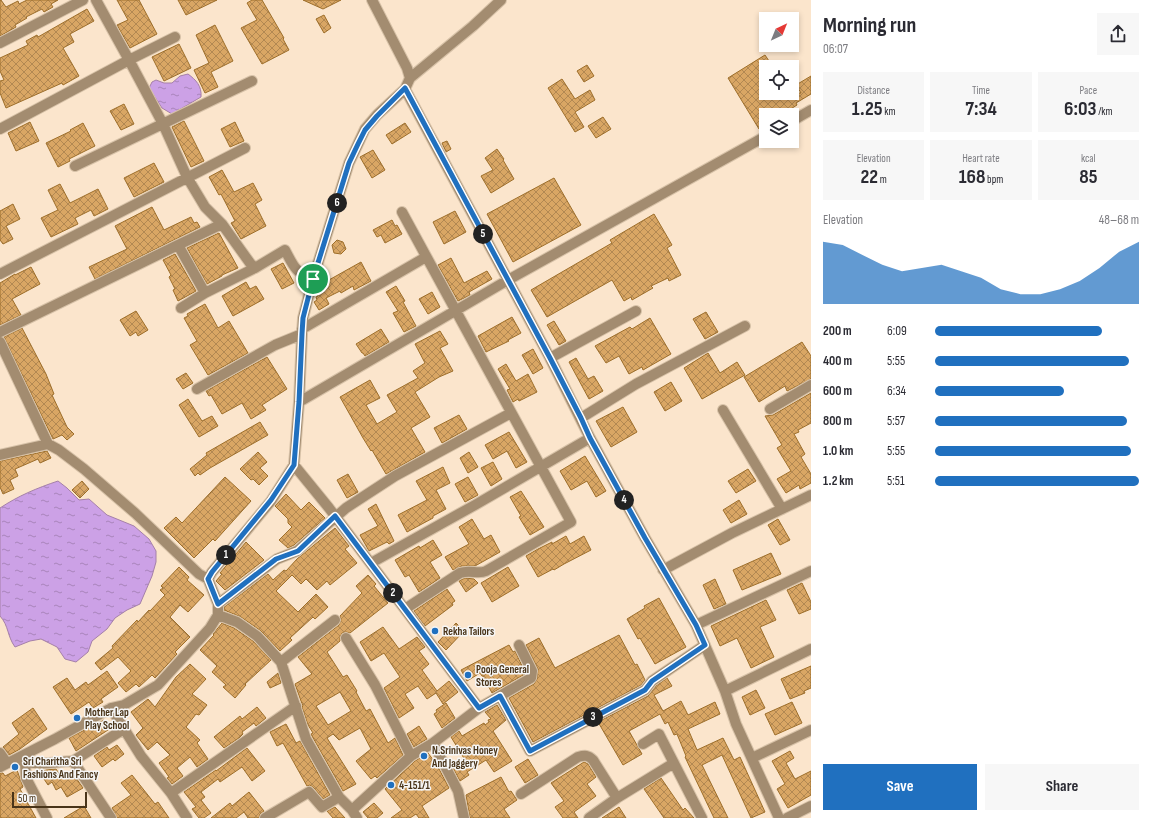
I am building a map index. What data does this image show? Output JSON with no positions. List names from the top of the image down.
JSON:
{
  "places": [
    "Rekha Tailors",
    "Pooja General Stores",
    "Mother Lap Play School",
    "N.Srinivas Honey And Jaggery",
    "Sri Charitha Sri Fashions And Fancy",
    "4-151/1"
  ],
  "scale_bar": "50 m",
  "north": "top right",
  "page": {
    "heading": ["Morning run", "06:07"],
    "stats": [
      ["Distance", "1.25 km"],
      ["Time", "7:34"],
      ["Pace", "6:03 /km"],
      ["Elevation", "22 m"],
      ["Heart rate", "168 bpm"],
      ["kcal", "85"]
    ],
    "pins": [
      "6",
      "5",
      "4",
      "1",
      "2",
      "3"
    ],
    "chart": ["Elevation", "48–68 m"],
    "list": [
      {
        "name": "200 m",
        "note": "6:09"
      },
      {
        "name": "400 m",
        "note": "5:55"
      },
      {
        "name": "600 m",
        "note": "6:34"
      },
      {
        "name": "800 m",
        "note": "5:57"
      },
      {
        "name": "1.0 km",
        "note": "5:55"
      },
      {
        "name": "1.2 km",
        "note": "5:51"
      }
    ],
    "buttons": ["Save", "Share"],
    "scale": "50 m"
  }
}
